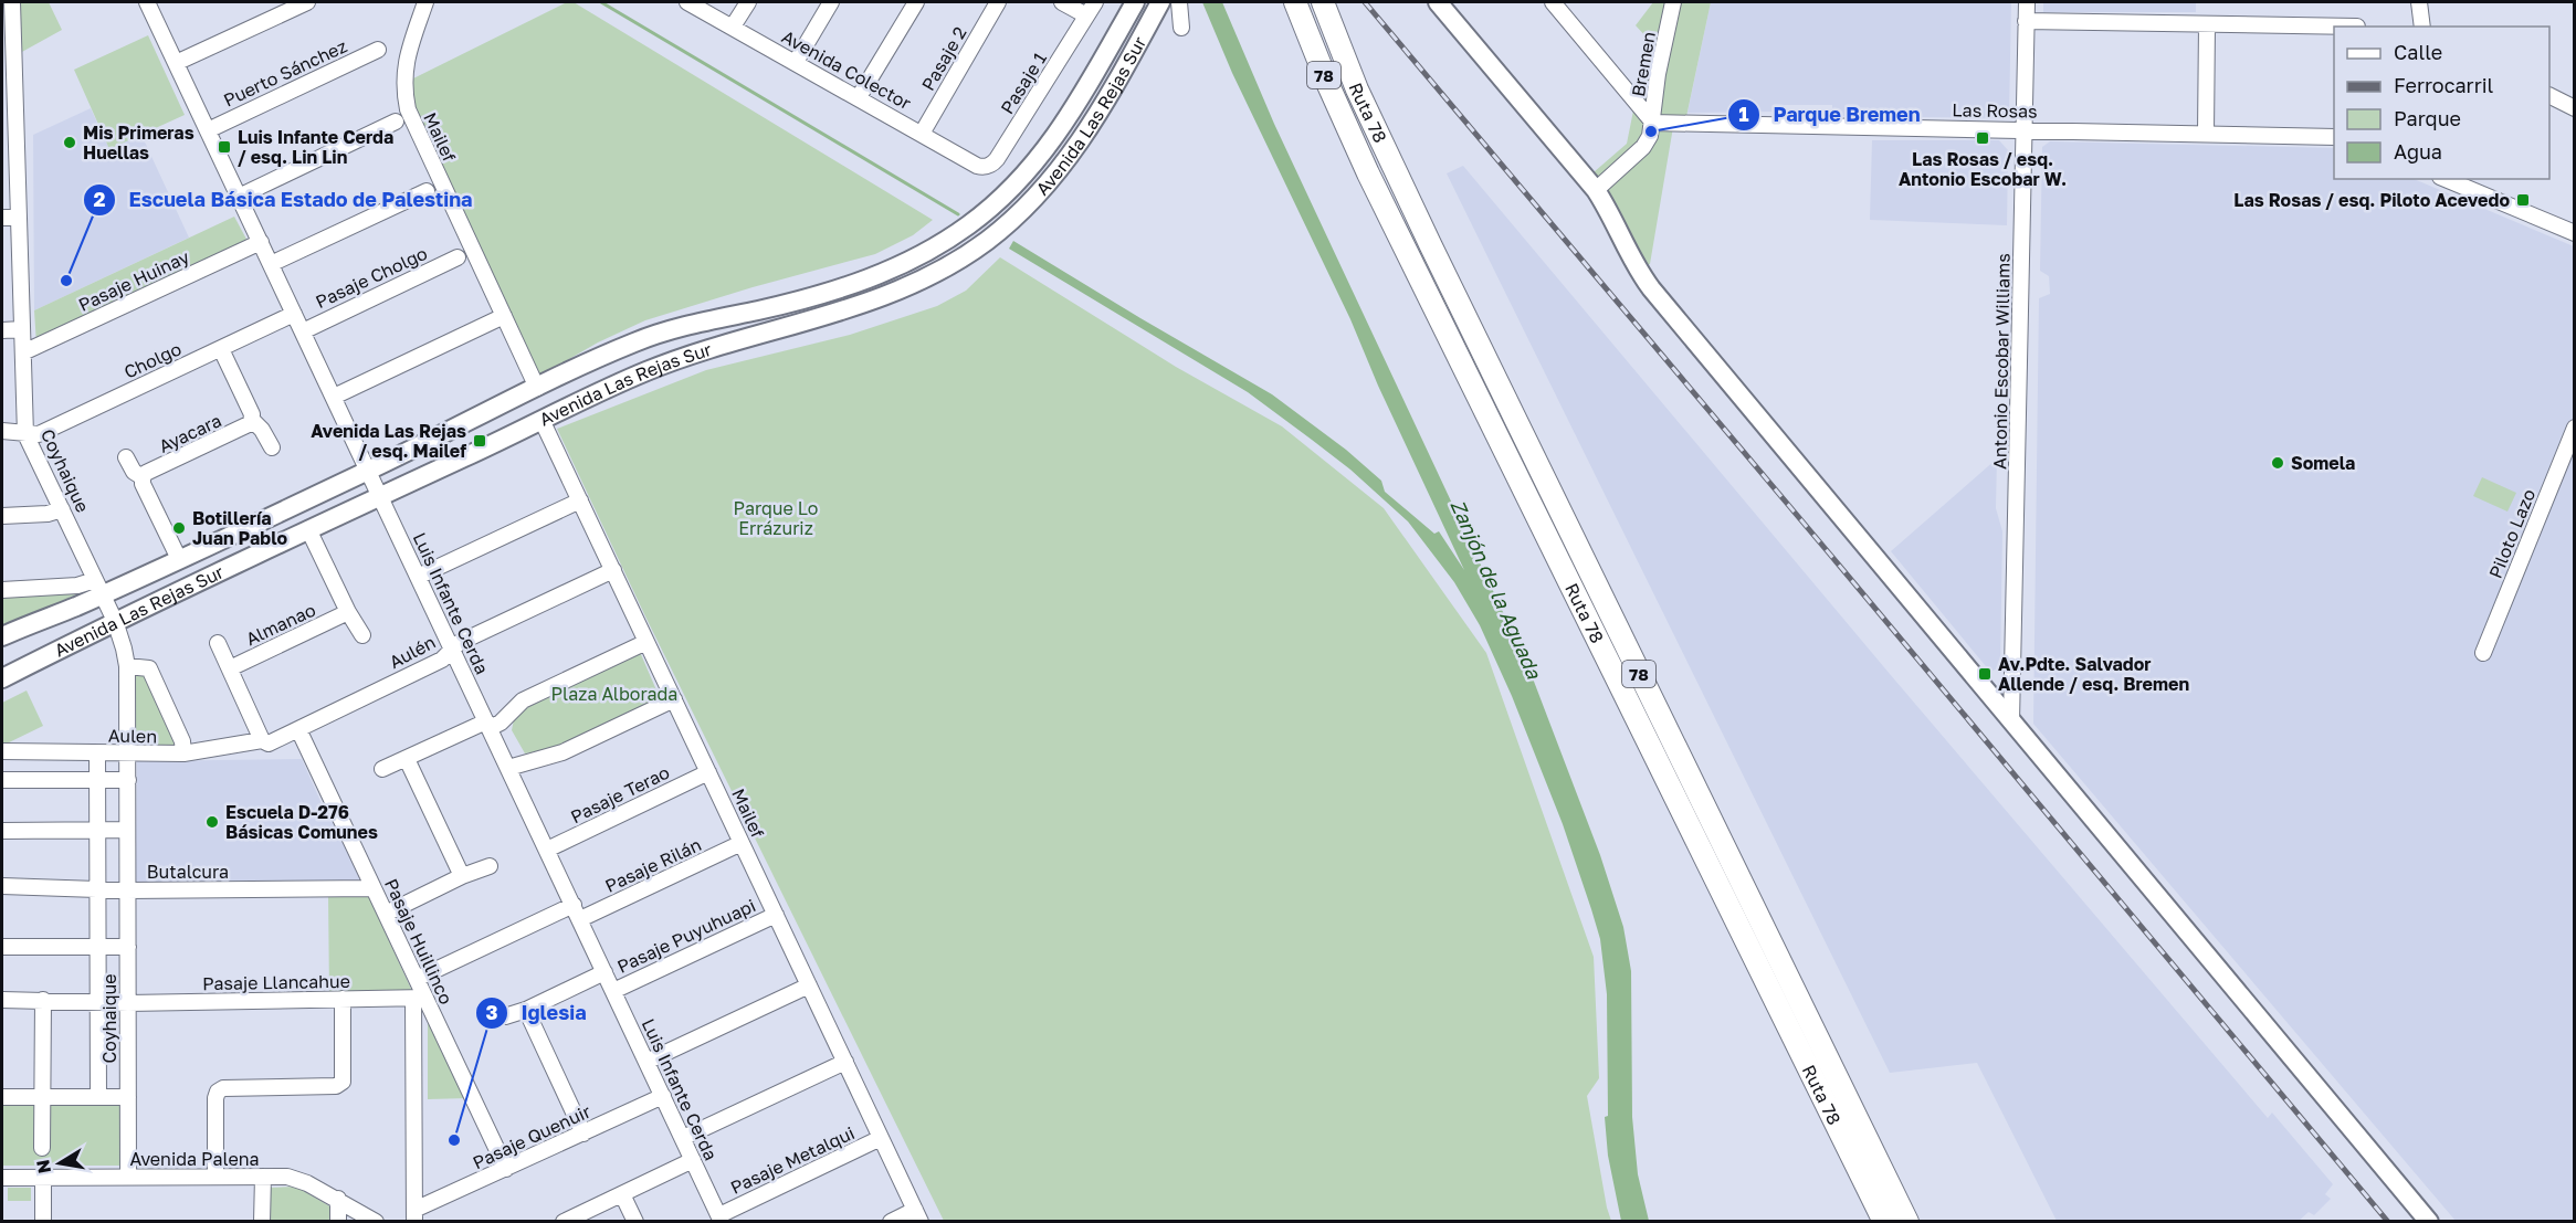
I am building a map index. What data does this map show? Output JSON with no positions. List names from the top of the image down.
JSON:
{
  "streets": {
    "highway": ["78", "Ruta 78"],
    "main road": ["Avenida Las Rejas Sur"],
    "street": [
      "Pasaje 2",
      "Bremen",
      "Avenida Colector",
      "Puerto Sánchez",
      "Pasaje 1",
      "Las Rosas",
      "Mailef",
      "Pasaje Cholgo",
      "Pasaje Huinay",
      "Cholgo",
      "Antonio Escobar Williams",
      "Ayacara",
      "Coyhaique",
      "Piloto Lazo",
      "Luis Infante Cerda",
      "Almanao",
      "Aulén",
      "Aulen",
      "Pasaje Terao",
      "Pasaje Rilán",
      "Butalcura",
      "Pasaje Puyuhuapi",
      "Pasaje Huillinco",
      "Pasaje Llancahue",
      "Pasaje Quenuir",
      "Avenida Palena",
      "Pasaje Metalqui"
    ]
  },
  "crossings": [
    ["Pasaje 2", "Avenida Colector"],
    ["Bremen", "Las Rosas"],
    ["Avenida Colector", "Pasaje 1"],
    ["Puerto Sánchez", "Luis Infante Cerda"],
    ["Las Rosas", "Antonio Escobar Williams"],
    ["Avenida Las Rejas Sur", "Mailef"],
    ["Avenida Las Rejas Sur", "Coyhaique"],
    ["Avenida Las Rejas Sur", "Luis Infante Cerda"],
    ["Mailef", "Aulén"],
    ["Mailef", "Pasaje Terao"],
    ["Mailef", "Pasaje Rilán"],
    ["Mailef", "Pasaje Puyuhuapi"],
    ["Mailef", "Pasaje Metalqui"],
    ["Pasaje Cholgo", "Luis Infante Cerda"],
    ["Pasaje Huinay", "Coyhaique"],
    ["Pasaje Huinay", "Luis Infante Cerda"],
    ["Cholgo", "Coyhaique"],
    ["Cholgo", "Luis Infante Cerda"],
    ["Coyhaique", "Aulen"],
    ["Coyhaique", "Butalcura"],
    ["Coyhaique", "Pasaje Llancahue"],
    ["Coyhaique", "Avenida Palena"],
    ["Luis Infante Cerda", "Aulén"],
    ["Luis Infante Cerda", "Pasaje Terao"],
    ["Luis Infante Cerda", "Pasaje Rilán"],
    ["Luis Infante Cerda", "Pasaje Puyuhuapi"],
    ["Luis Infante Cerda", "Pasaje Quenuir"],
    ["Luis Infante Cerda", "Pasaje Metalqui"],
    ["Aulén", "Aulen"],
    ["Aulén", "Pasaje Huillinco"],
    ["Butalcura", "Pasaje Huillinco"],
    ["Pasaje Huillinco", "Pasaje Llancahue"],
    ["Pasaje Huillinco", "Pasaje Quenuir"]
  ],
  "water": ["Zanjón de la Aguada"],
  "parks": ["Parque Lo Errázuriz", "Plaza Alborada"],
  "places": {
    "other": [
      "Parque Bremen",
      "Mis Primeras Huellas",
      "Escuela Básica Estado de Palestina",
      "Somela",
      "Botillería Juan Pablo",
      "Escuela D-276 Básicas Comunes",
      "Iglesia"
    ],
    "transit": [
      "Las Rosas / esq. Antonio Escobar W.",
      "Luis Infante Cerda / esq. Lin Lin",
      "Las Rosas / esq. Piloto Acevedo",
      "Avenida Las Rejas / esq. Mailef",
      "Av.Pdte. Salvador Allende / esq. Bremen"
    ]
  },
  "legend": [
    "Calle",
    "Ferrocarril",
    "Parque",
    "Agua"
  ],
  "north": "left"
}
